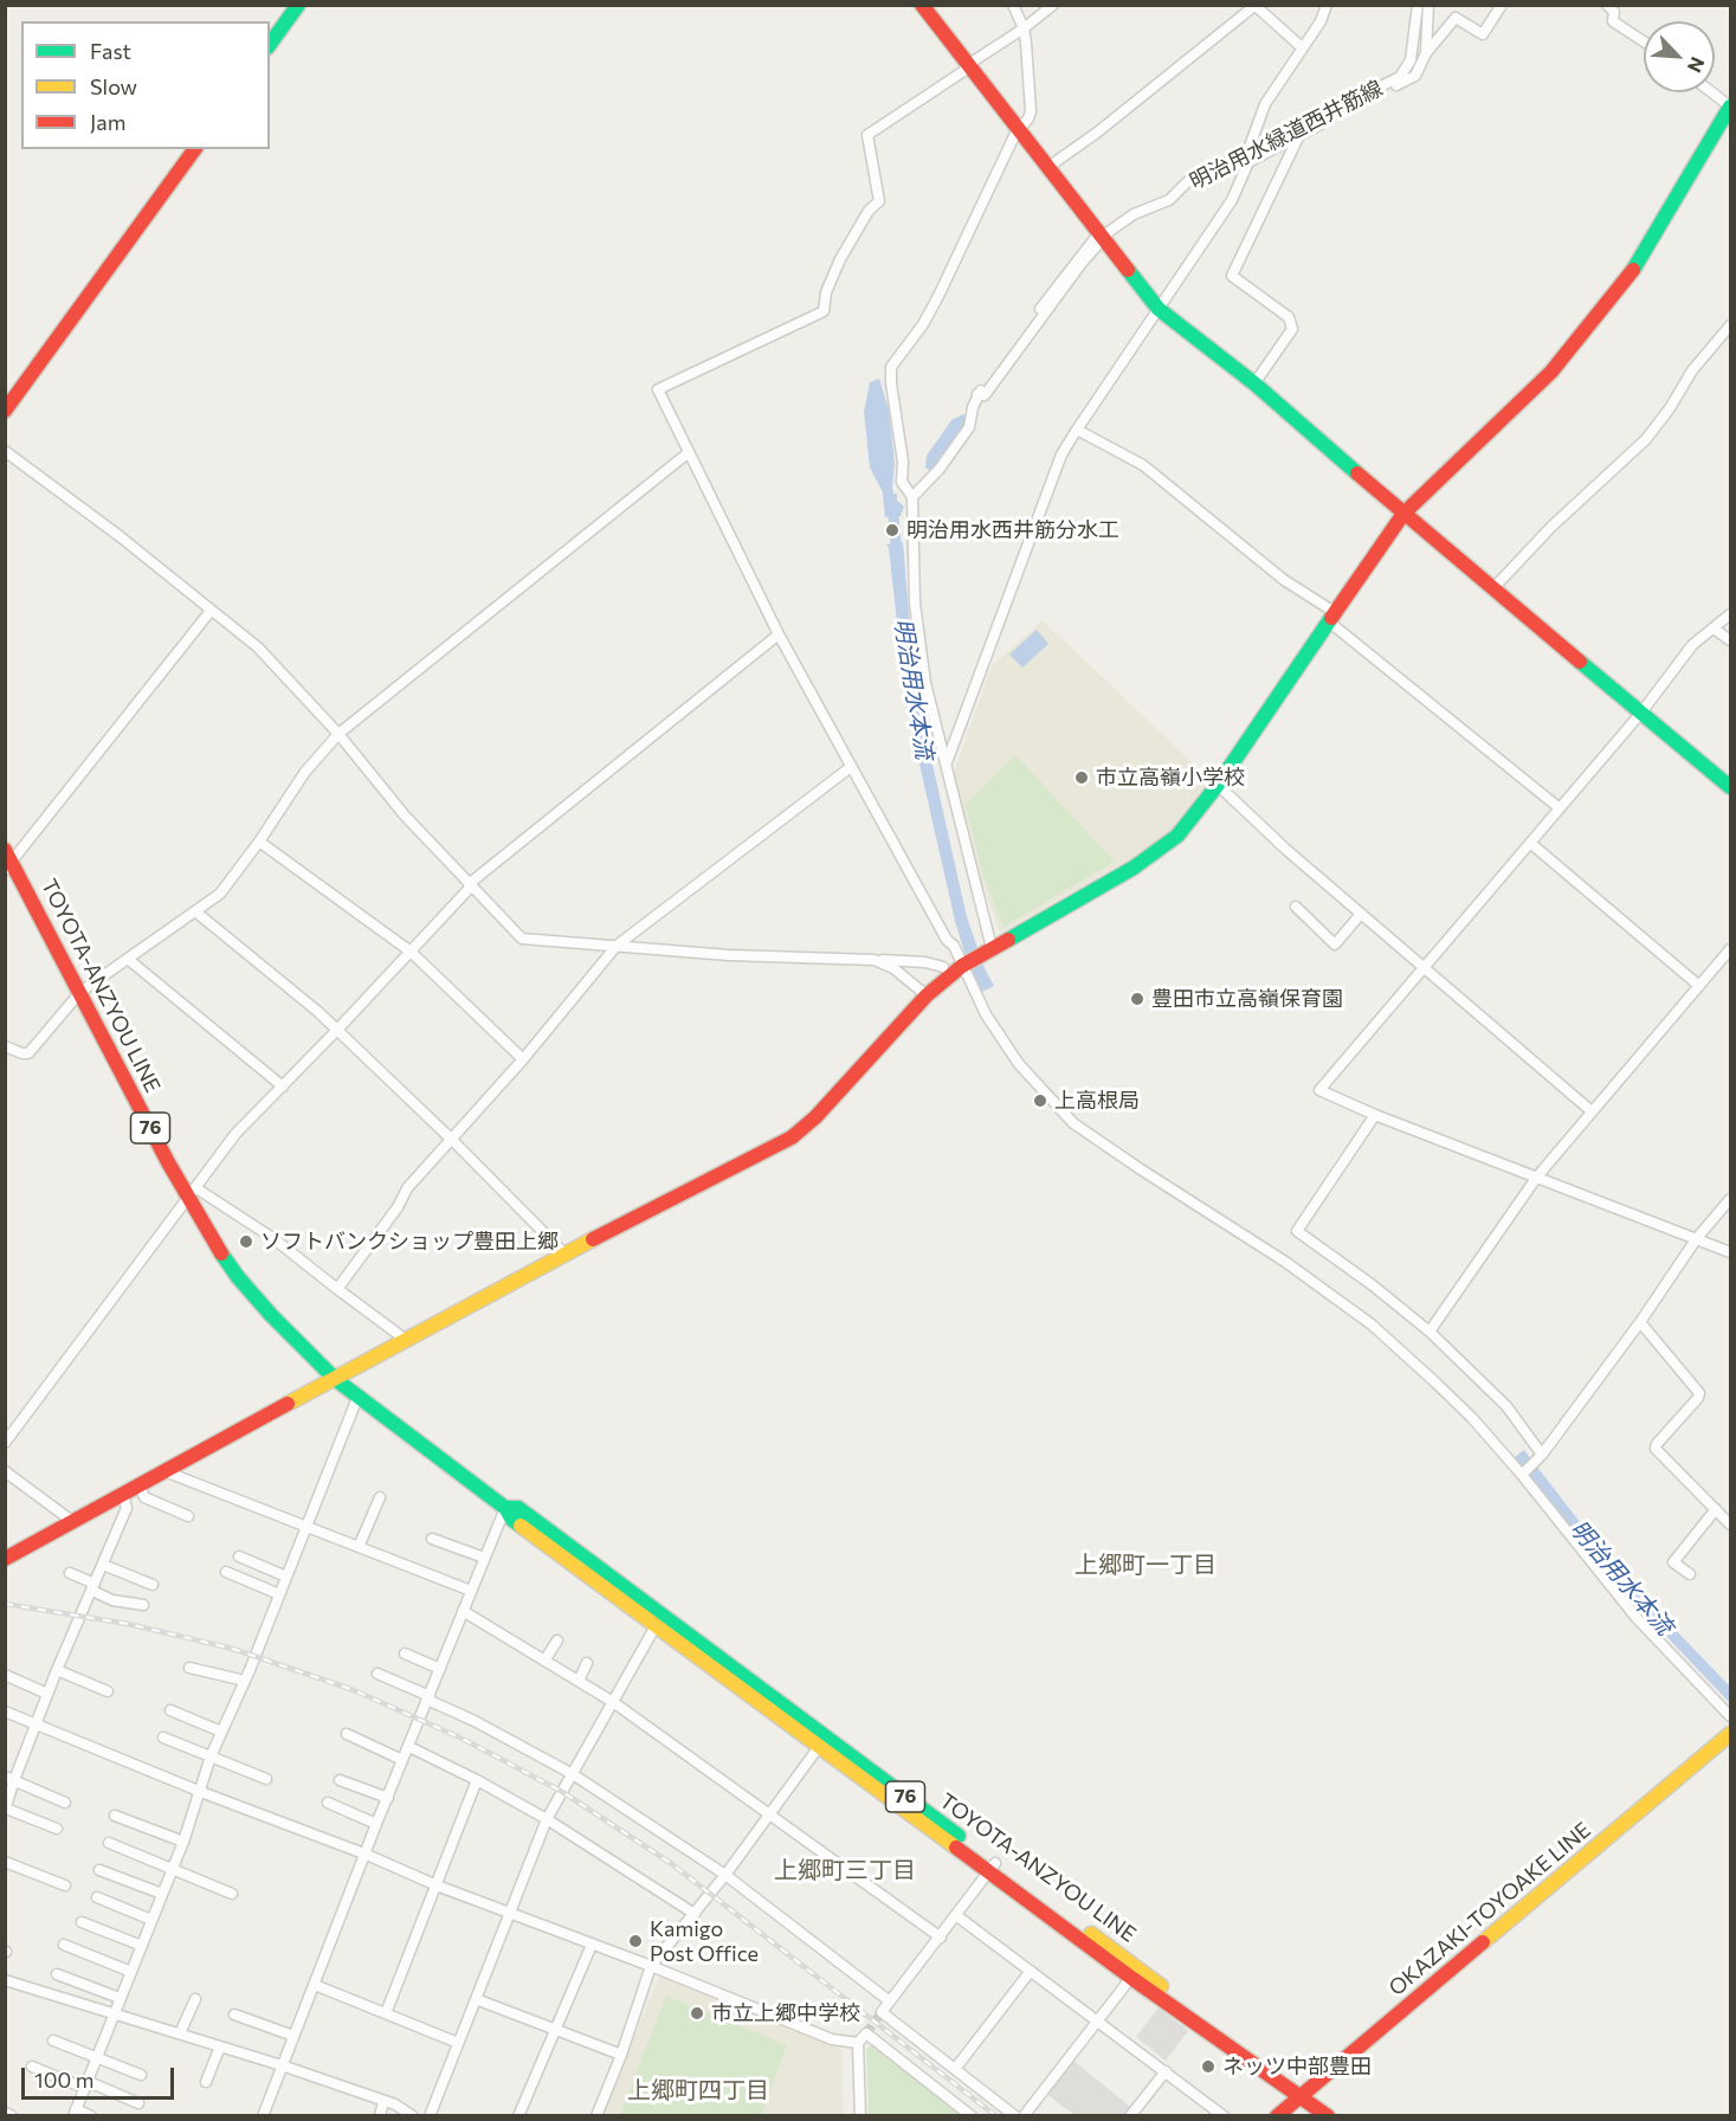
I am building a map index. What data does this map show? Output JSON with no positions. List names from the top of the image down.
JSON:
{
  "streets": {
    "street": [
      "明治用水緑道西井筋線",
      "TOYOTA-ANZYOU LINE",
      "76",
      "OKAZAKI-TOYOAKE LINE"
    ]
  },
  "crossings": [
    ["TOYOTA-ANZYOU LINE", "OKAZAKI-TOYOAKE LINE"]
  ],
  "districts": ["上郷町一丁目", "上郷町三丁目", "上郷町四丁目"],
  "water": ["明治用水本流"],
  "places": [
    "明治用水西井筋分水工",
    "市立高嶺小学校",
    "豊田市立高嶺保育園",
    "上高根局",
    "ソフトバンクショップ豊田上郷",
    "Kamigo Post Office",
    "市立上郷中学校",
    "ネッツ中部豊田"
  ],
  "legend": ["Fast", "Slow", "Jam"],
  "scale_bar": "100 m",
  "north": "bottom right"
}
